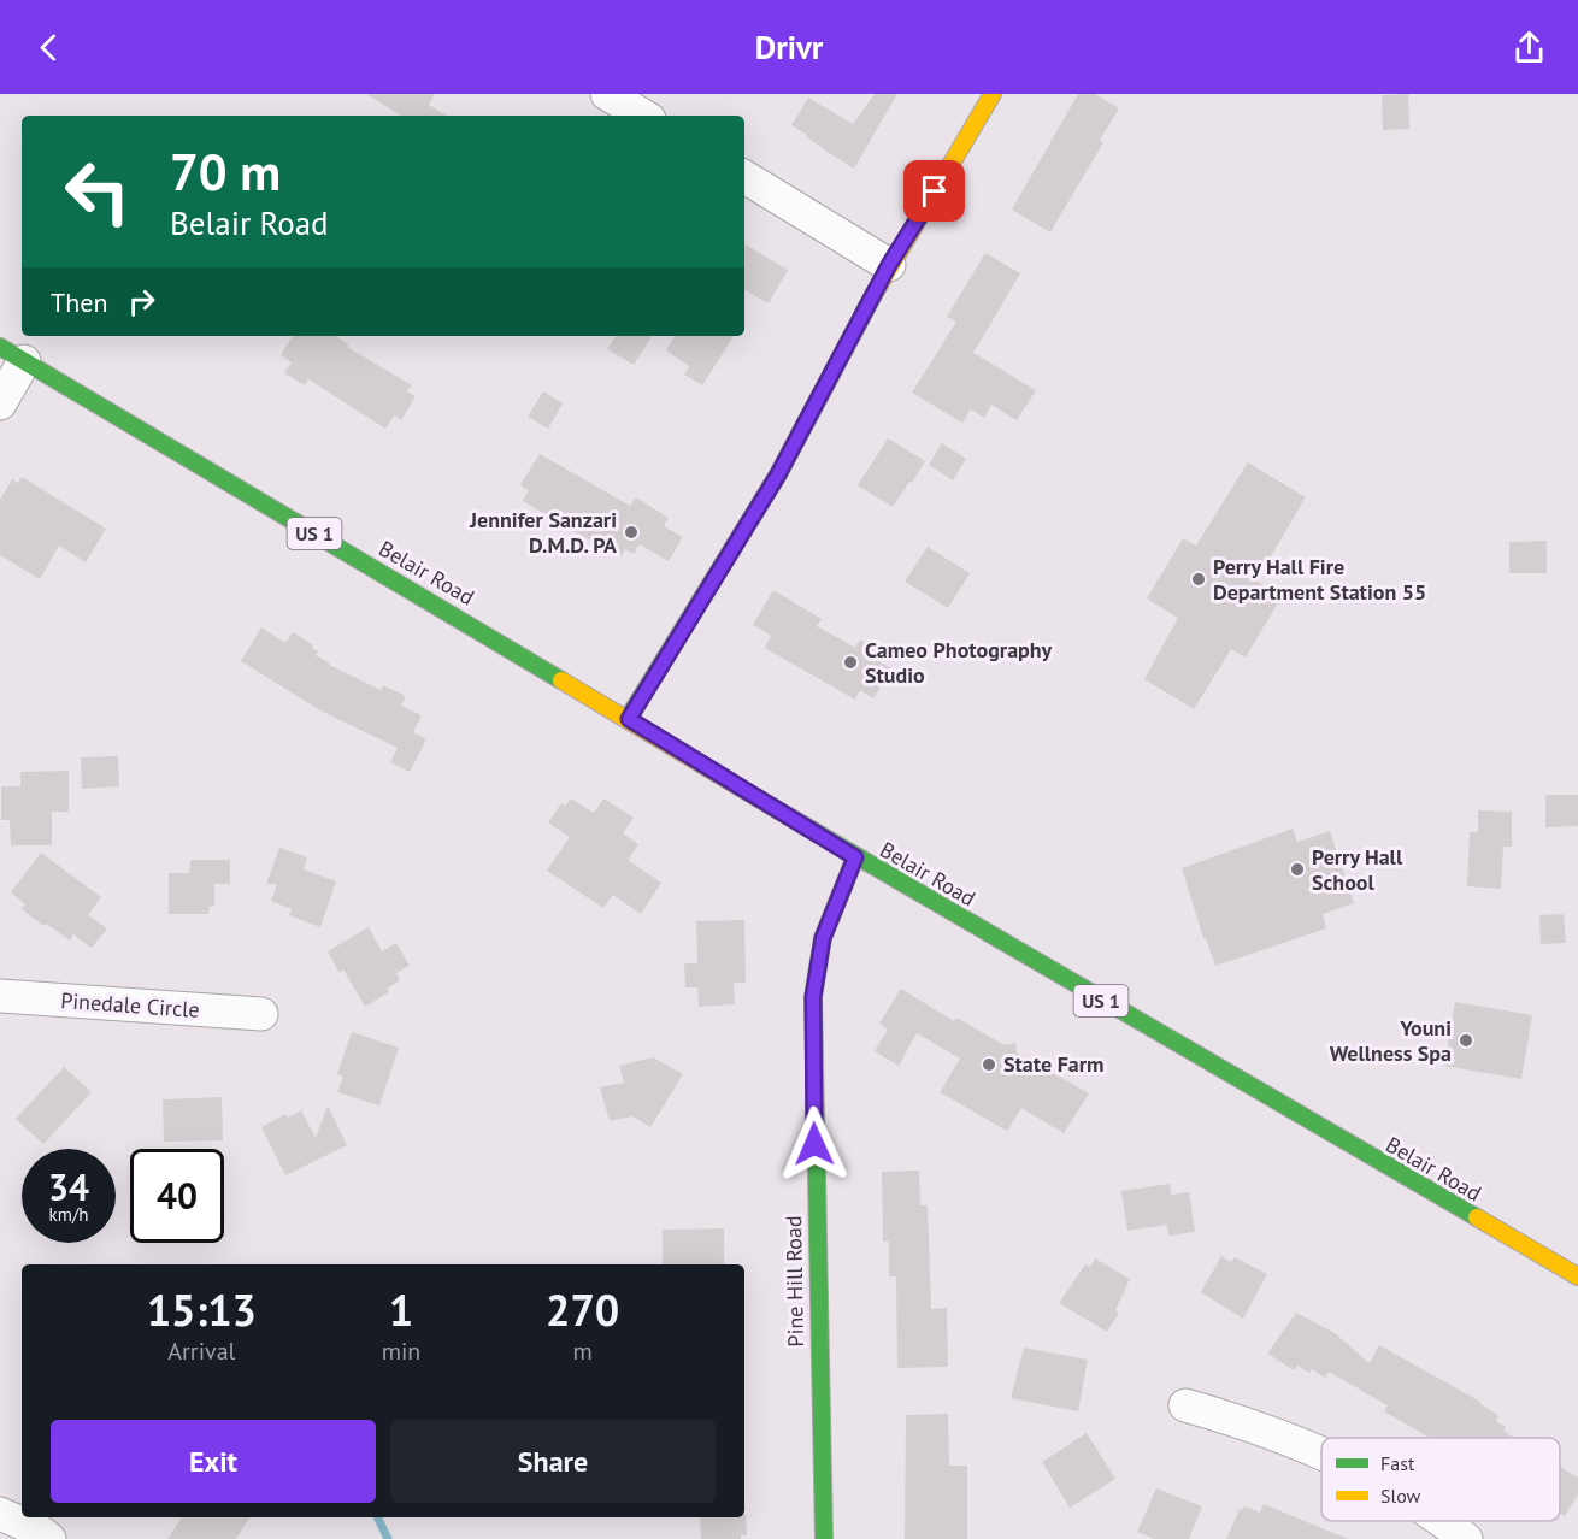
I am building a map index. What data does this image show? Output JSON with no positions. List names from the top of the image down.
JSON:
{
  "streets": {
    "main road": ["US 1", "Belair Road", "Pine Hill Road"],
    "street": ["Pinedale Circle"]
  },
  "crossings": [
    ["Belair Road", "Pine Hill Road"]
  ],
  "places": [
    "Jennifer Sanzari D.M.D. PA",
    "Perry Hall Fire Department Station 55",
    "Cameo Photography Studio",
    "Perry Hall School",
    "Youni Wellness Spa",
    "State Farm"
  ],
  "legend": ["Fast", "Slow"],
  "page": {
    "header": "Drivr",
    "turn": ["70 m", "Belair Road"],
    "then": "Then",
    "speed": "34 km/h",
    "limit": "40",
    "eta": [
      "15:13",
      "Arrival",
      "1",
      "min",
      "270",
      "m"
    ],
    "buttons": ["Exit", "Share"]
  }
}
